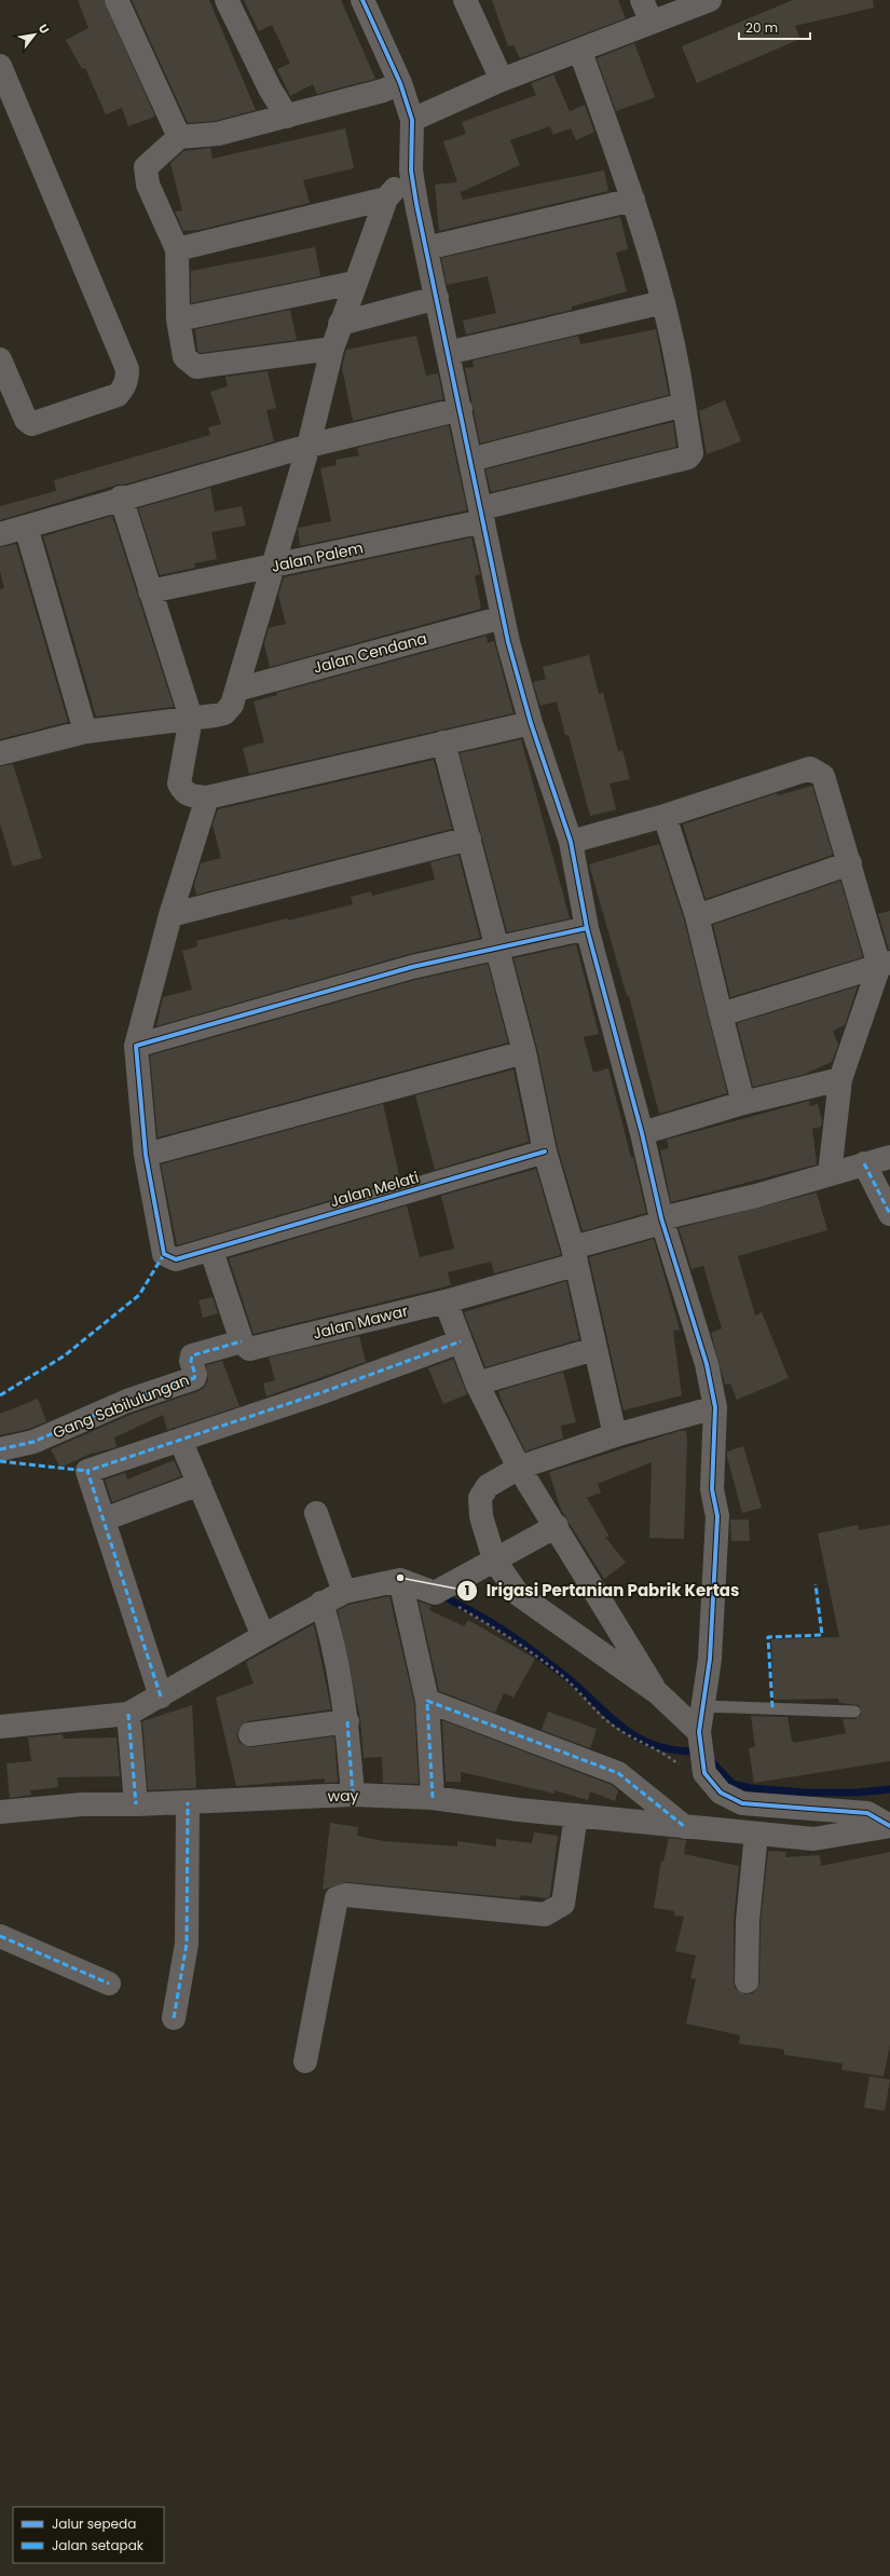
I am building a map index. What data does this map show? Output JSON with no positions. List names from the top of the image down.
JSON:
{
  "streets": {
    "street": [
      "Jalan Palem",
      "Jalan Cendana",
      "Jalan Melati",
      "Jalan Mawar",
      "Gang Sabilulungan",
      "way"
    ]
  },
  "crossings": [
    ["Jalan Mawar", "Gang Sabilulungan"]
  ],
  "places": ["Irigasi Pertanian Pabrik Kertas"],
  "legend": ["Jalur sepeda", "Jalan setapak"],
  "scale_bar": "20 m",
  "north": "top right"
}
